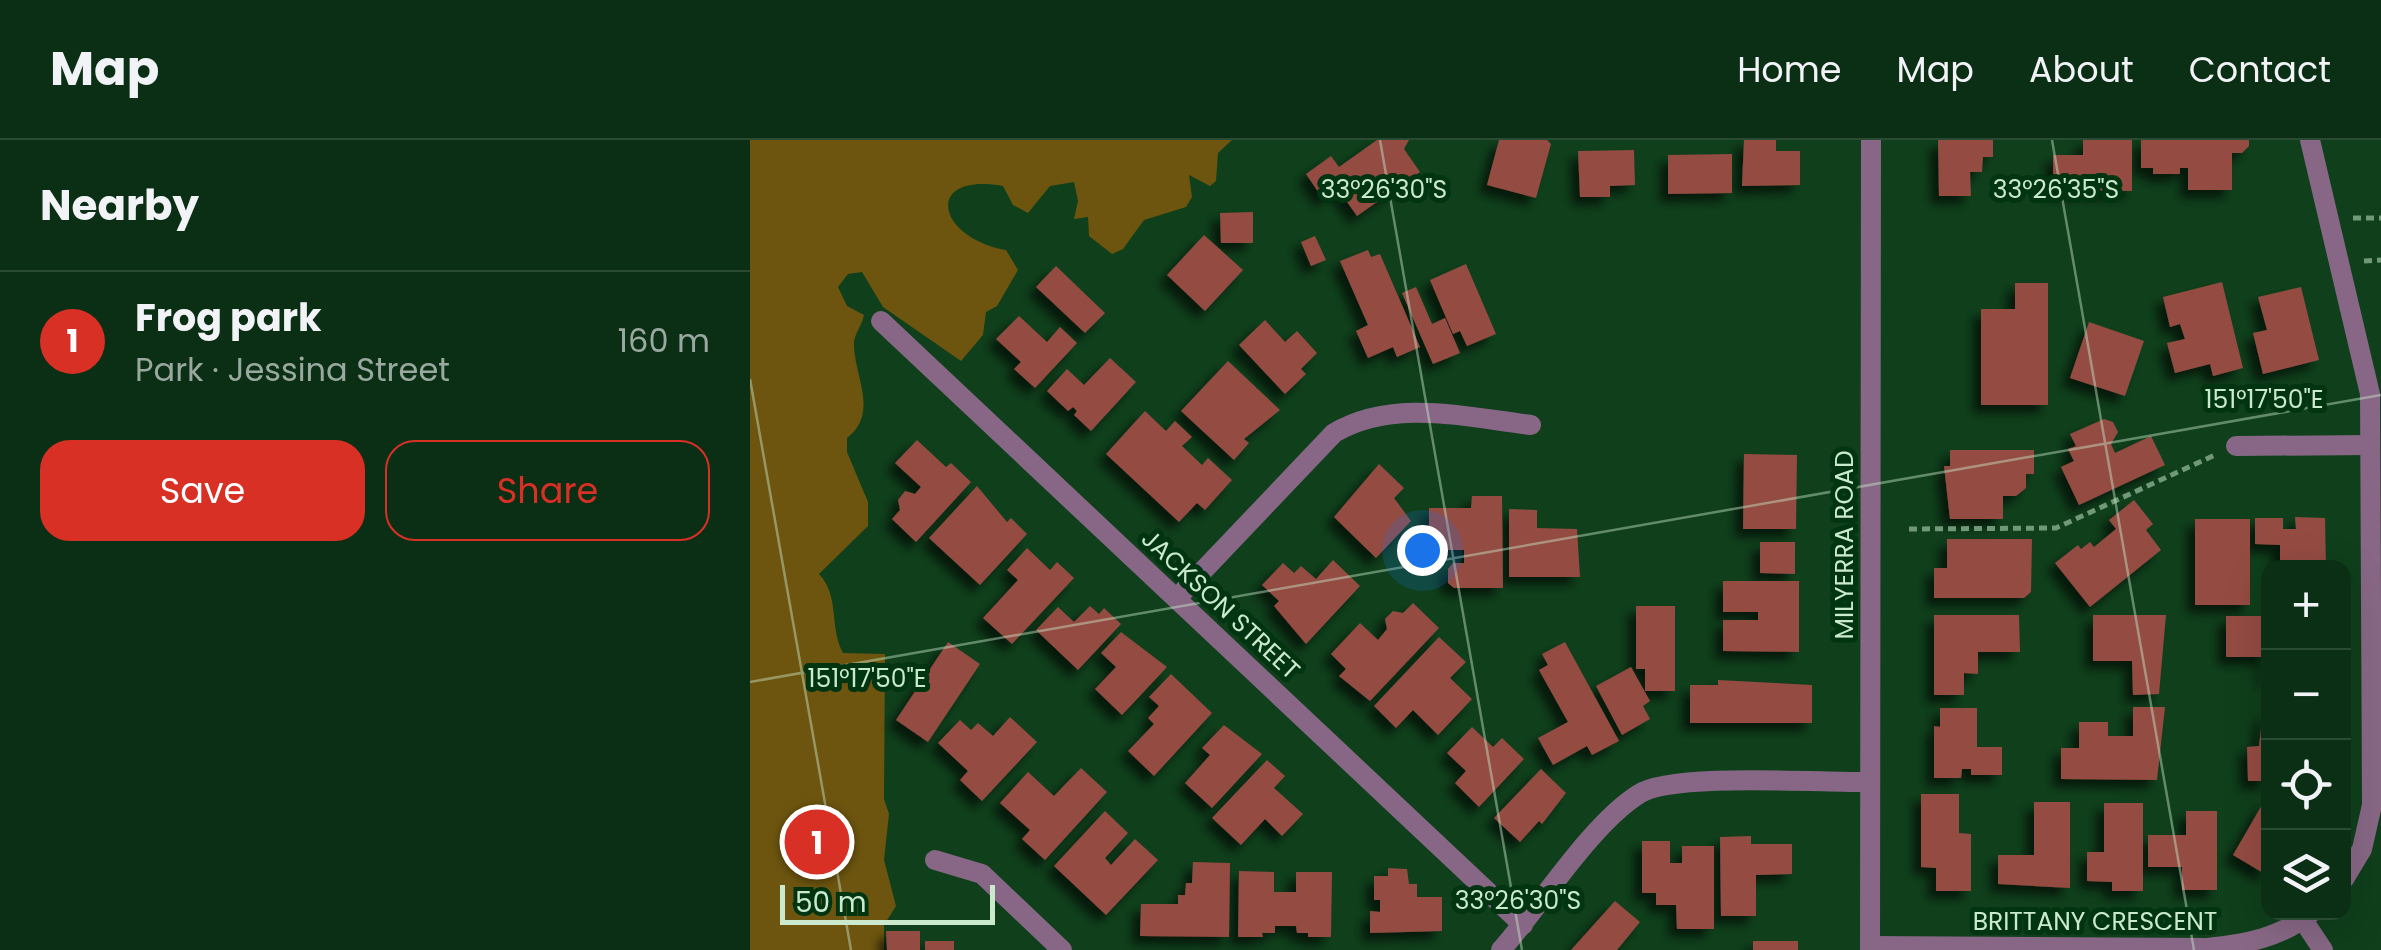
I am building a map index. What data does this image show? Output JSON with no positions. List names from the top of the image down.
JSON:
{
  "streets": {
    "street": ["MILYERRA ROAD", "JACKSON STREET", "BRITTANY CRESCENT"]
  },
  "crossings": [
    ["MILYERRA ROAD", "BRITTANY CRESCENT"]
  ],
  "scale_bar": "50 m",
  "page": {
    "header": "Map",
    "nav": [
      "Home",
      "Map",
      "About",
      "Contact"
    ],
    "heading": "Nearby",
    "list": [
      {
        "mark": "1",
        "name": "Frog park",
        "note": "Park · Jessina Street",
        "value": "160 m"
      }
    ],
    "buttons": ["Save", "Share"],
    "map_buttons": ["+", "−"],
    "pins": "1",
    "scale": "50 m"
  },
  "coordinates": ["33°26'30\"S", "33°26'35\"S", "151°17'50\"E"]
}
